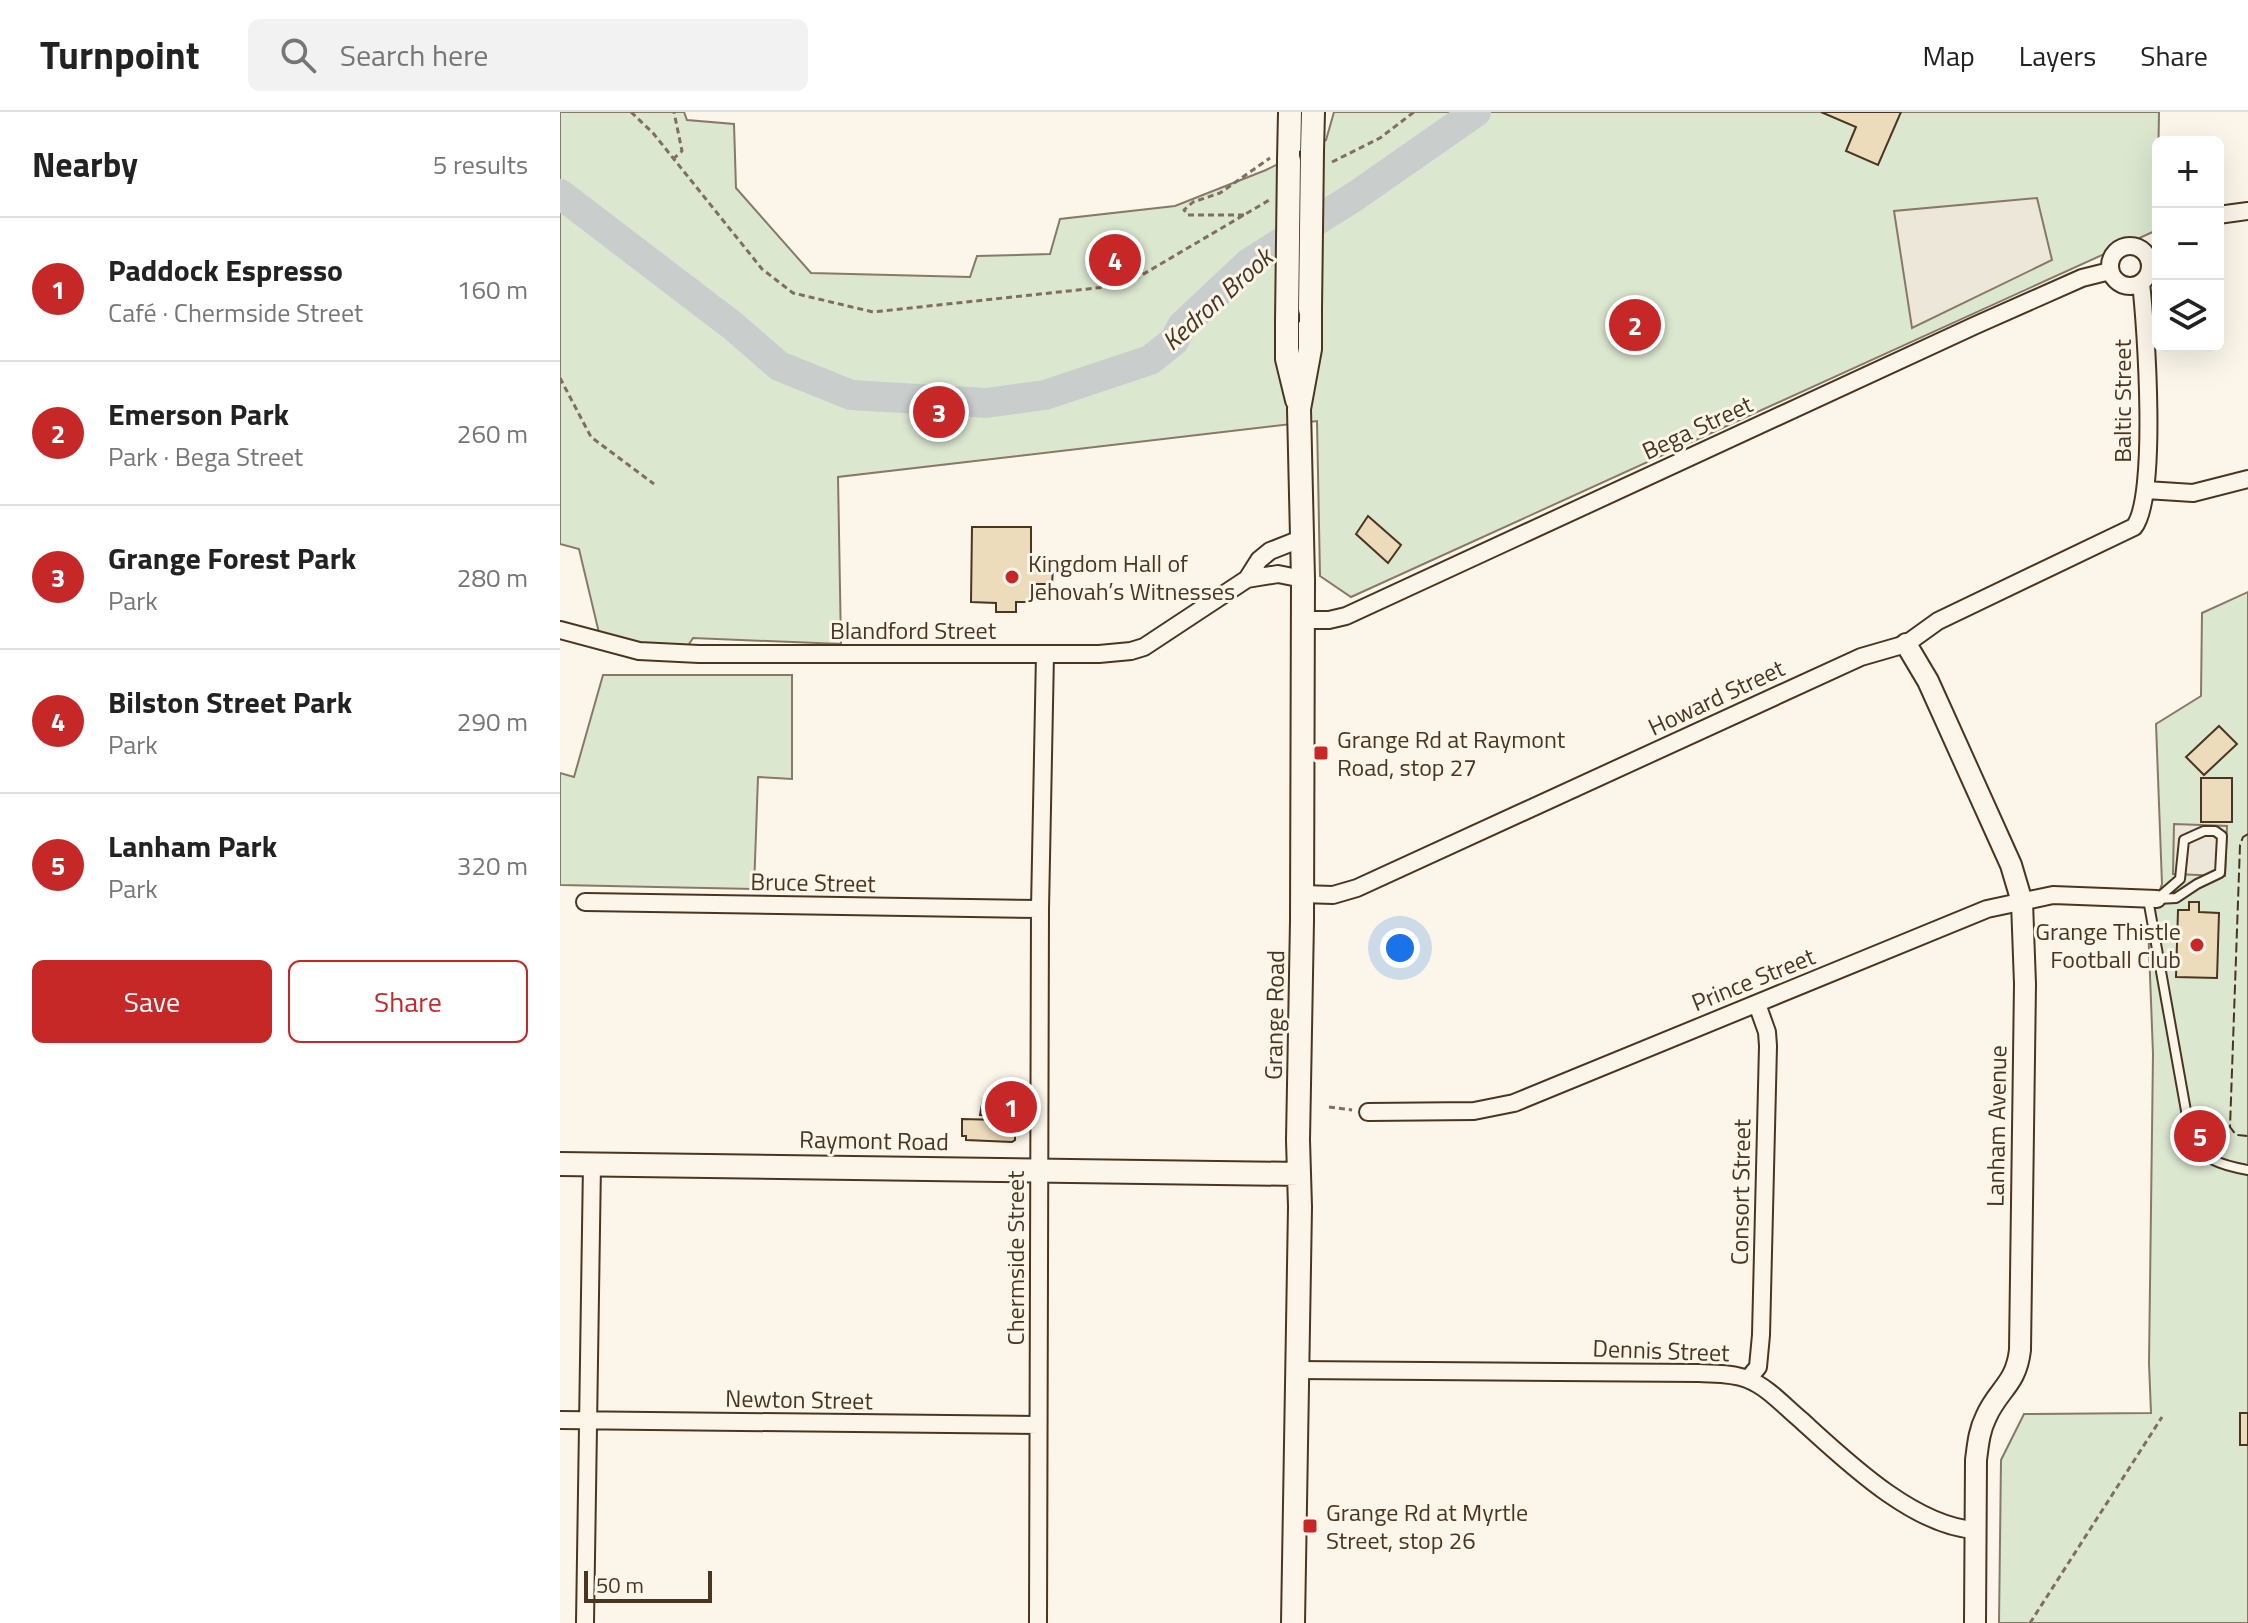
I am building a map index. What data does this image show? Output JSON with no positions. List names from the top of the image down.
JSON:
{
  "streets": {
    "main road": ["Grange Road", "Raymont Road"],
    "street": [
      "Baltic Street",
      "Bega Street",
      "Blandford Street",
      "Howard Street",
      "Bruce Street",
      "Prince Street",
      "Lanham Avenue",
      "Consort Street",
      "Chermside Street",
      "Dennis Street",
      "Newton Street"
    ]
  },
  "crossings": [
    ["Baltic Street", "Howard Street"],
    ["Bega Street", "Grange Road"],
    ["Blandford Street", "Grange Road"],
    ["Blandford Street", "Chermside Street"],
    ["Howard Street", "Grange Road"],
    ["Howard Street", "Lanham Avenue"],
    ["Bruce Street", "Chermside Street"],
    ["Prince Street", "Lanham Avenue"],
    ["Prince Street", "Consort Street"],
    ["Grange Road", "Raymont Road"],
    ["Grange Road", "Dennis Street"],
    ["Lanham Avenue", "Dennis Street"],
    ["Raymont Road", "Chermside Street"],
    ["Consort Street", "Dennis Street"],
    ["Chermside Street", "Newton Street"]
  ],
  "water": ["Kedron Brook"],
  "places": {
    "other": ["Kingdom Hall of Jehovah’s Witnesses", "Grange Thistle Football Club"],
    "transit": ["Grange Rd at Raymont Road, stop 27", "Grange Rd at Myrtle Street, stop 26"]
  },
  "scale_bar": "50 m",
  "page": {
    "header": "Turnpoint",
    "search": "Search here",
    "nav": ["Map", "Layers", "Share"],
    "heading": ["Nearby", "5 results"],
    "map_buttons": ["+", "−"],
    "list": [
      {
        "mark": "1",
        "name": "Paddock Espresso",
        "note": "Café · Chermside Street",
        "value": "160 m"
      },
      {
        "mark": "2",
        "name": "Emerson Park",
        "note": "Park · Bega Street",
        "value": "260 m"
      },
      {
        "mark": "3",
        "name": "Grange Forest Park",
        "note": "Park",
        "value": "280 m"
      },
      {
        "mark": "4",
        "name": "Bilston Street Park",
        "note": "Park",
        "value": "290 m"
      },
      {
        "mark": "5",
        "name": "Lanham Park",
        "note": "Park",
        "value": "320 m"
      }
    ],
    "pins": [
      "4",
      "2",
      "3",
      "1",
      "5"
    ],
    "buttons": ["Save", "Share"],
    "scale": "50 m"
  }
}
